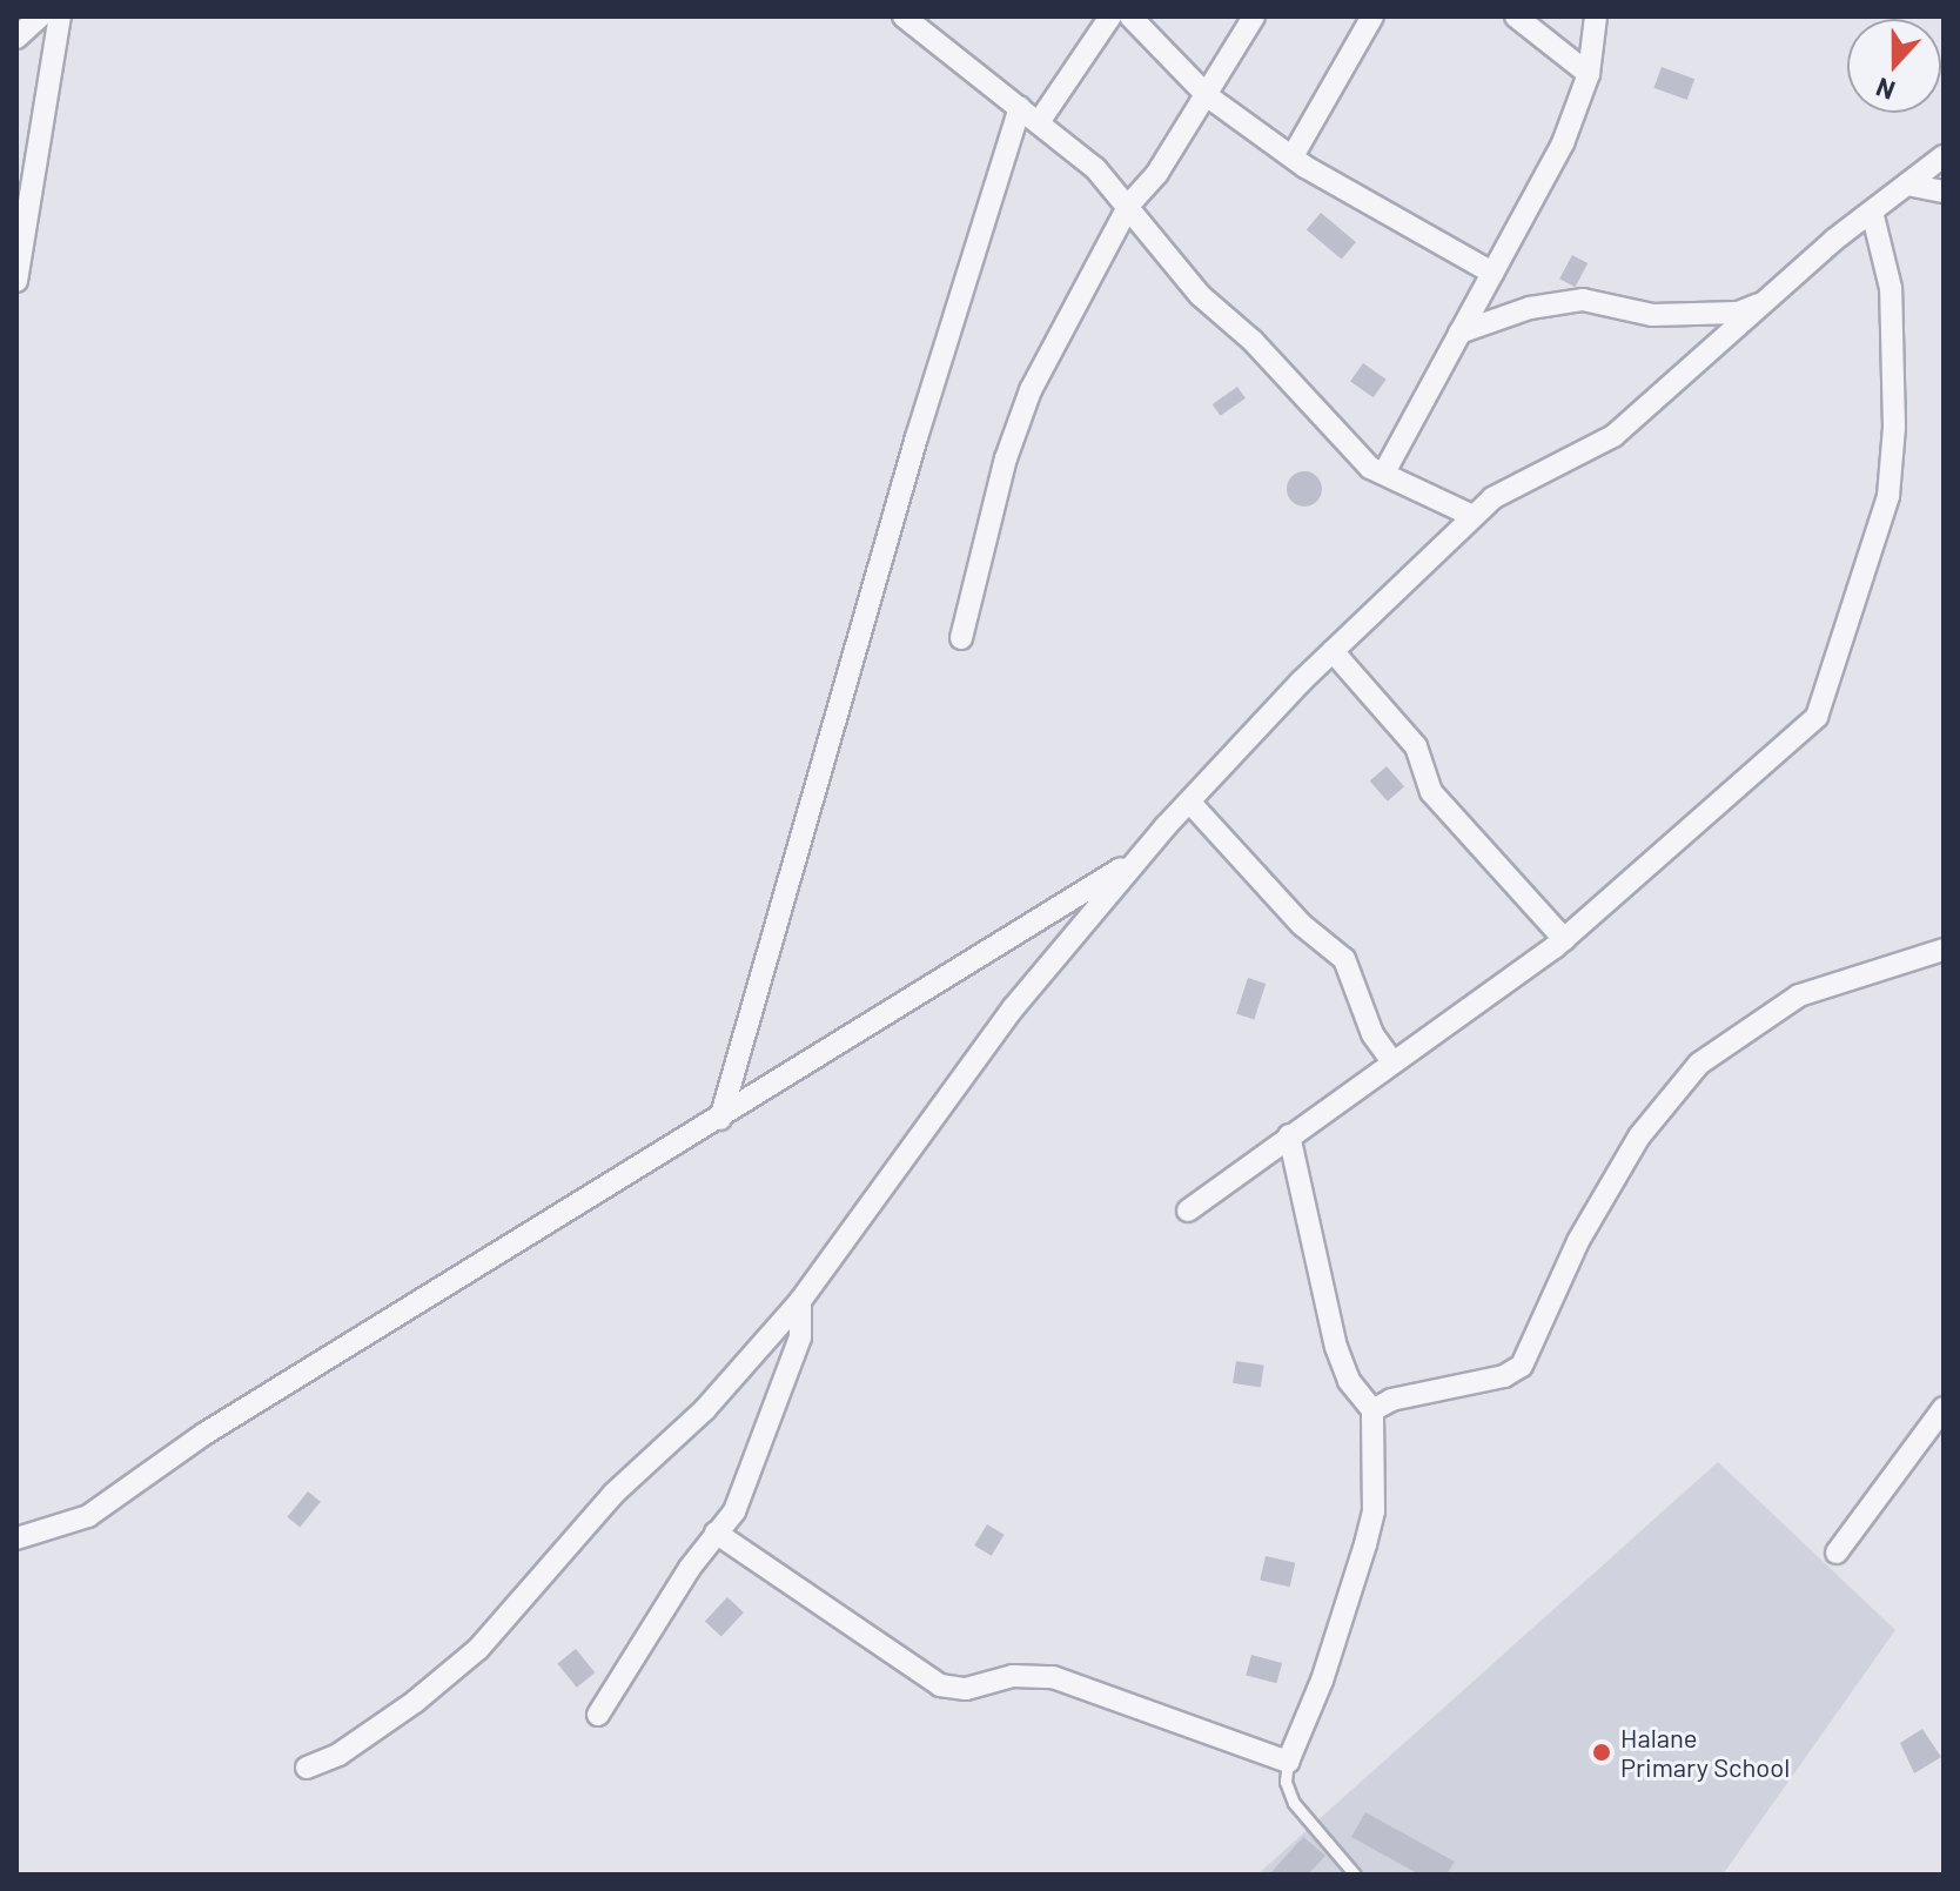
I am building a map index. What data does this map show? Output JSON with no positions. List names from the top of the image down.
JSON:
{
  "places": ["Halane Primary School"],
  "north": "bottom"
}
